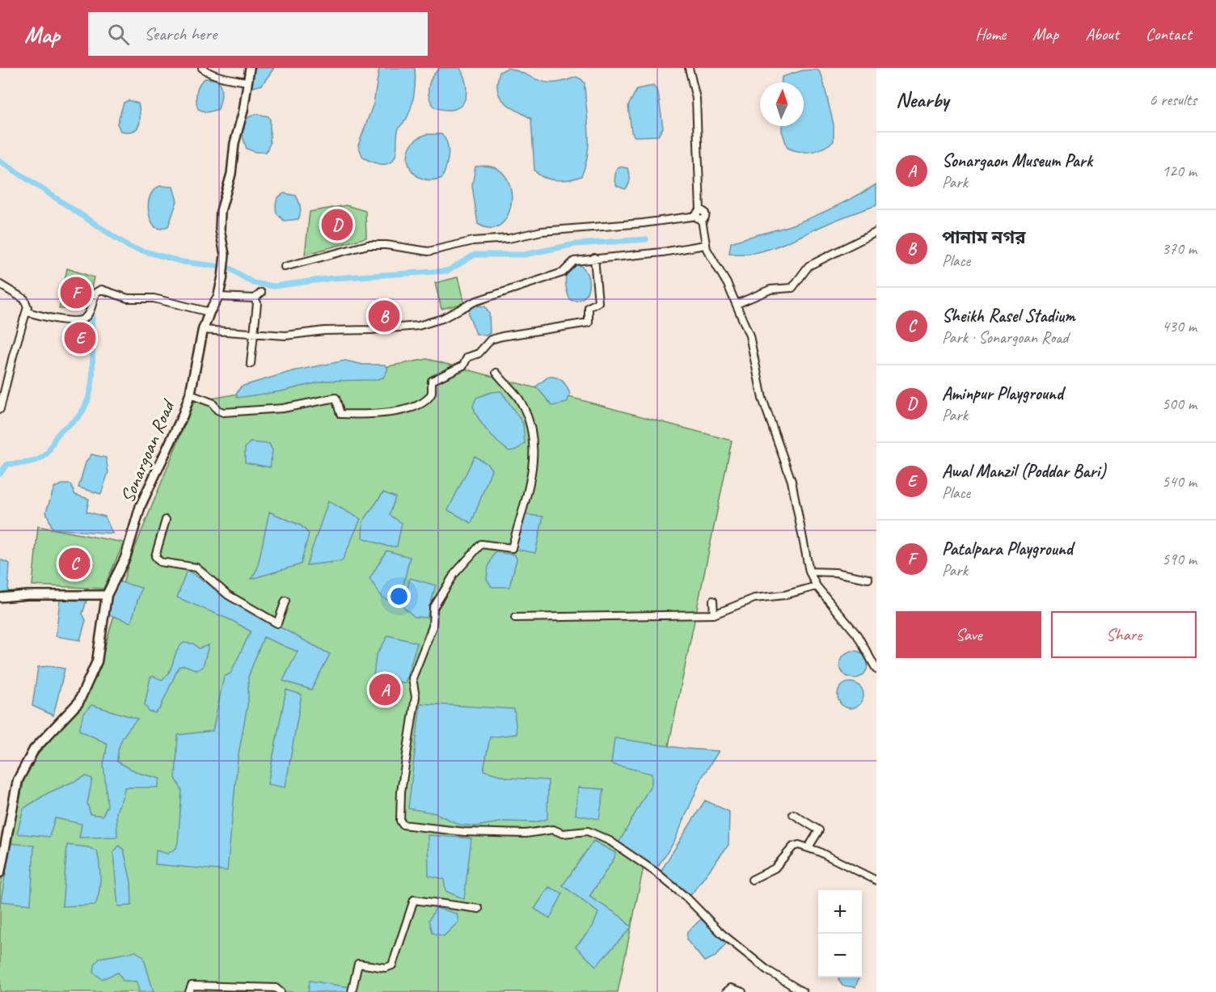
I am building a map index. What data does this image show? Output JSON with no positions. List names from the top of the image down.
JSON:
{
  "streets": {
    "main road": ["Sonargoan Road"]
  },
  "north": "top",
  "page": {
    "header": "Map",
    "search": "Search here",
    "nav": [
      "Home",
      "Map",
      "About",
      "Contact"
    ],
    "heading": ["Nearby", "6 results"],
    "list": [
      {
        "mark": "A",
        "name": "Sonargaon Museum Park",
        "note": "Park",
        "value": "120 m"
      },
      {
        "mark": "B",
        "name": "পানাম নগর",
        "note": "Place",
        "value": "370 m"
      },
      {
        "mark": "C",
        "name": "Sheikh Rasel Stadium",
        "note": "Park · Sonargoan Road",
        "value": "430 m"
      },
      {
        "mark": "D",
        "name": "Aminpur Playground",
        "note": "Park",
        "value": "500 m"
      },
      {
        "mark": "E",
        "name": "Awal Manzil (Poddar Bari)",
        "note": "Place",
        "value": "540 m"
      },
      {
        "mark": "F",
        "name": "Patalpara Playground",
        "note": "Park",
        "value": "590 m"
      }
    ],
    "pins": [
      "D",
      "F",
      "B",
      "E",
      "C",
      "A"
    ],
    "buttons": ["Save", "Share"],
    "map_buttons": ["+", "−"]
  }
}
